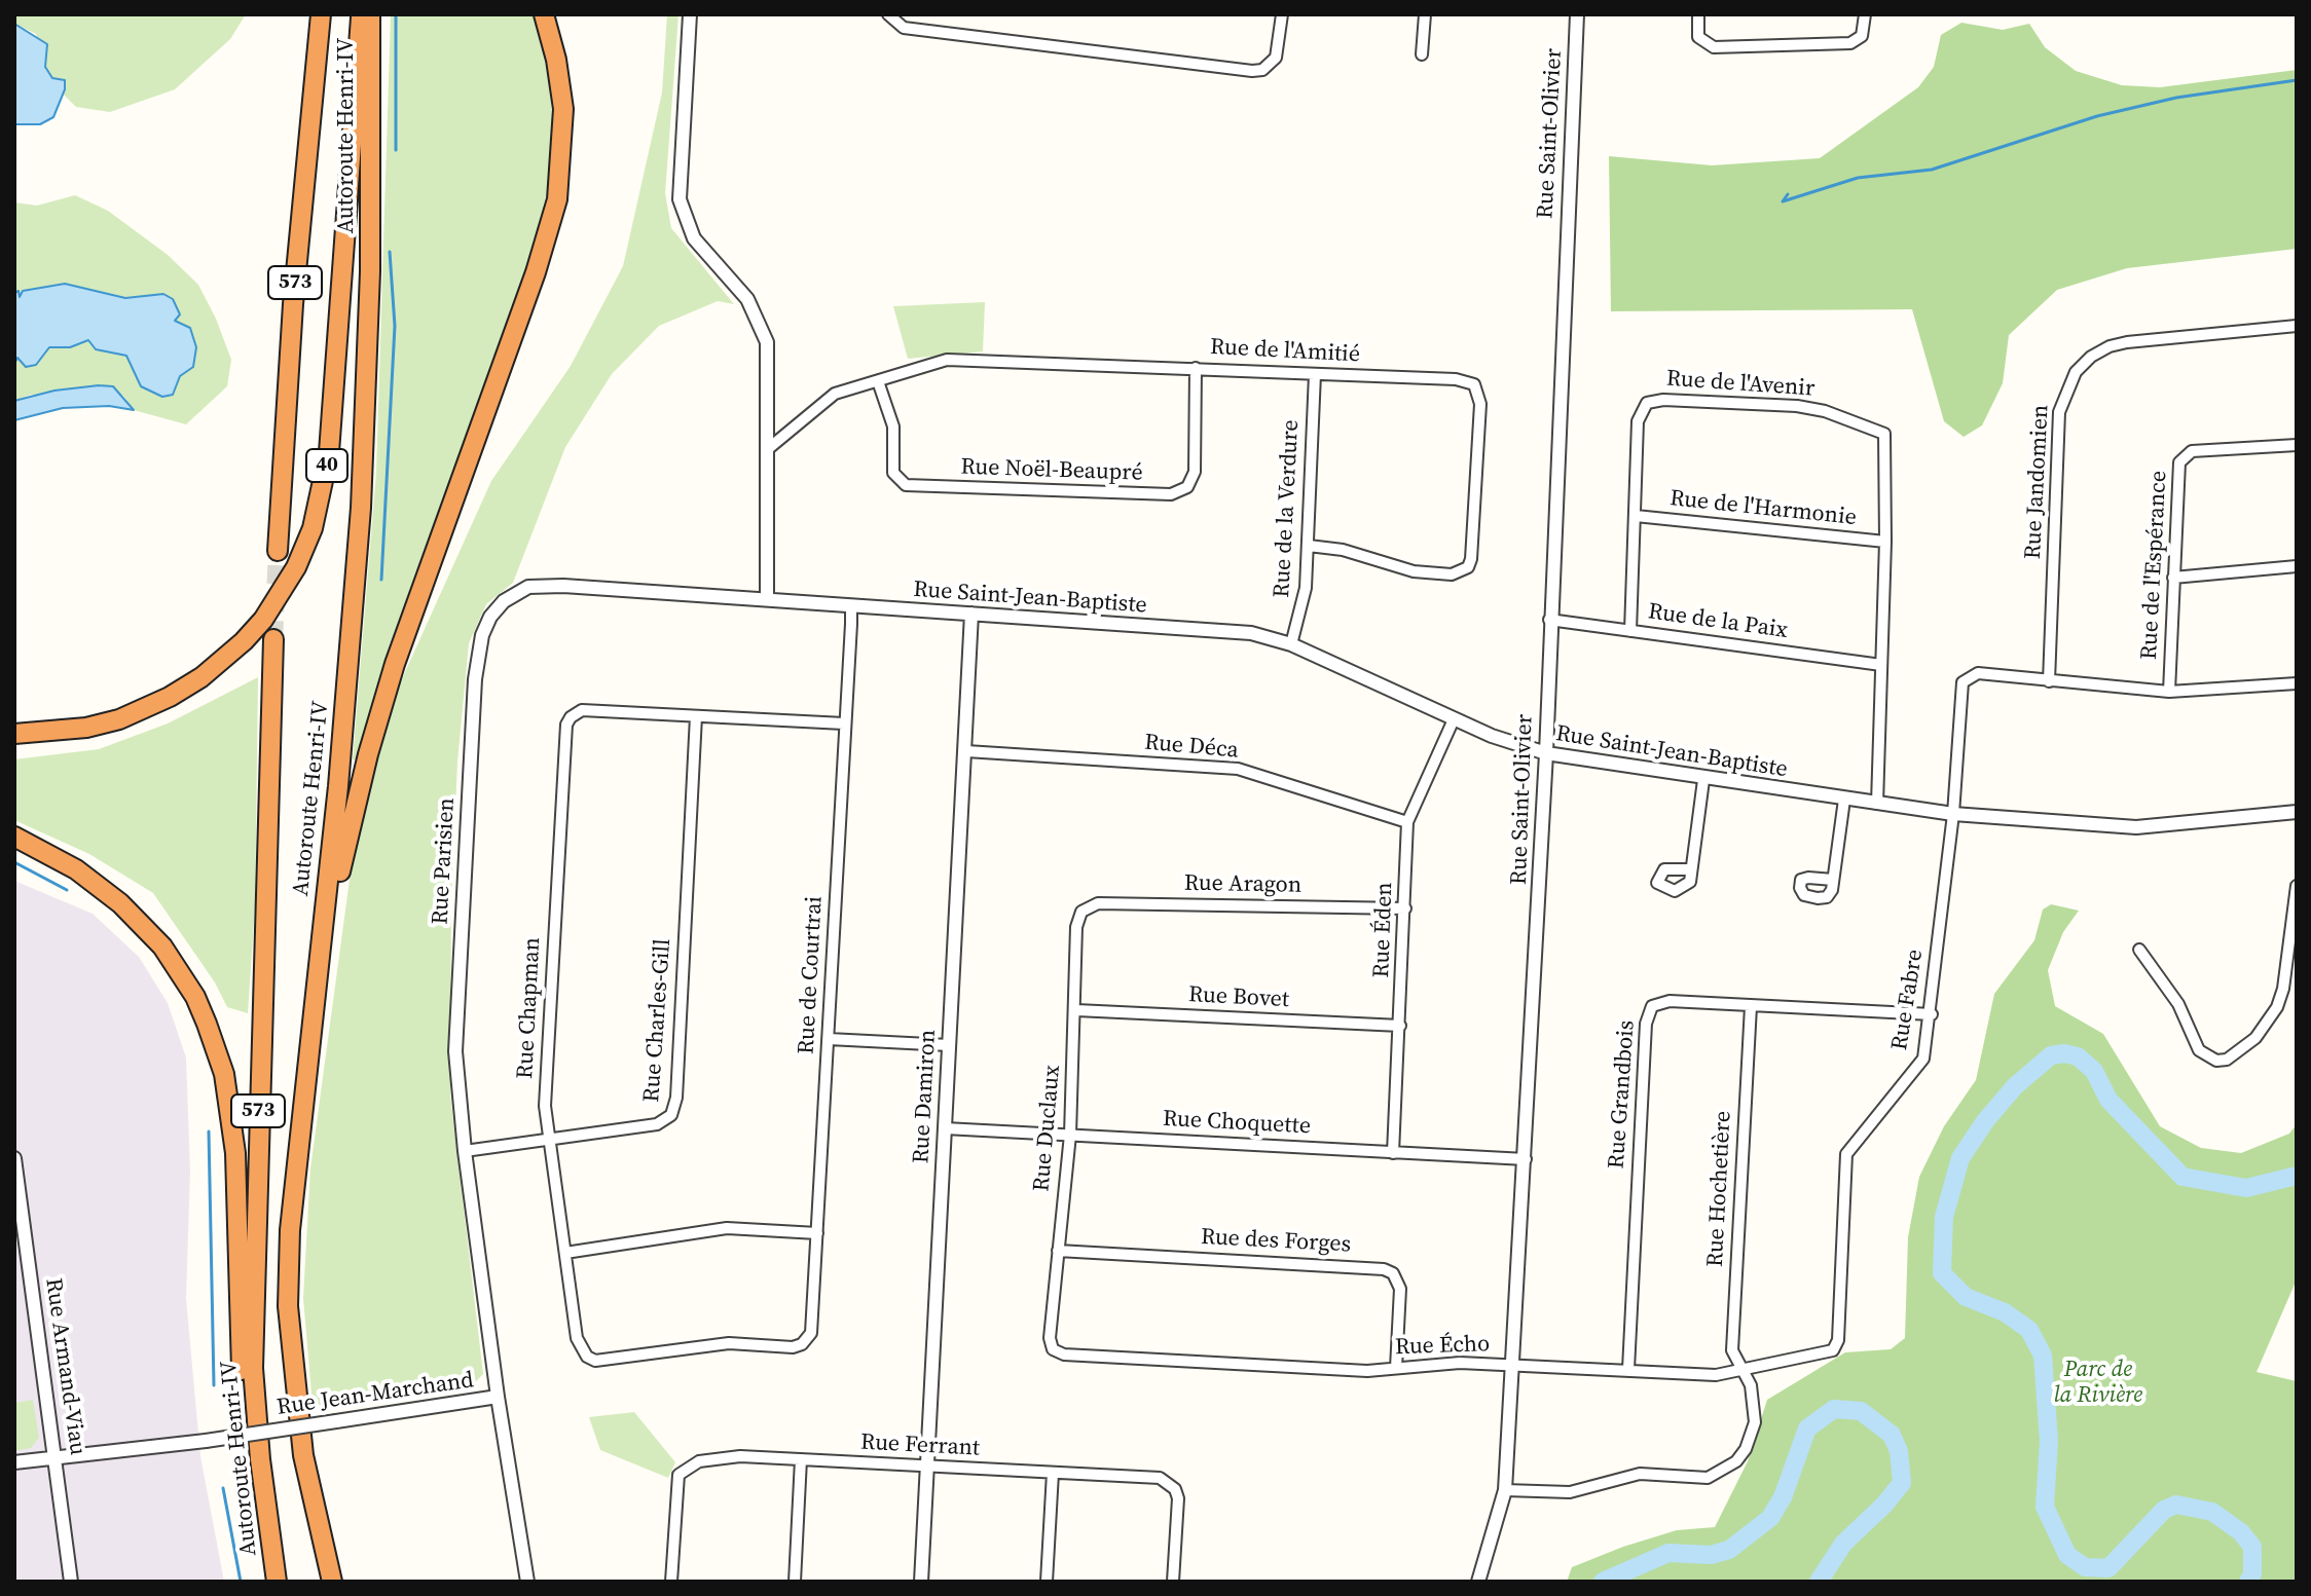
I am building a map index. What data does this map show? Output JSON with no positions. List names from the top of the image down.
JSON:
{
  "streets": {
    "highway": ["Autoroute Henri-IV", "573", "40"],
    "street": [
      "Rue Saint-Olivier",
      "Rue de l'Amitié",
      "Rue de l'Avenir",
      "Rue Noël-Beaupré",
      "Rue Jandomien",
      "Rue de la Verdure",
      "Rue de l'Harmonie",
      "Rue de l'Espérance",
      "Rue Saint-Jean-Baptiste",
      "Rue de la Paix",
      "Rue Déca",
      "Rue Parisien",
      "Rue Aragon",
      "Rue Éden",
      "Rue de Courtrai",
      "Rue Bovet",
      "Rue Fabre",
      "Rue Chapman",
      "Rue Charles-Gill",
      "Rue Grandbois",
      "Rue Damiron",
      "Rue Choquette",
      "Rue Duclaux",
      "Rue Hochetière",
      "Rue des Forges",
      "Rue Écho",
      "Rue Armand-Viau",
      "Rue Jean-Marchand",
      "Rue Ferrant"
    ]
  },
  "crossings": [
    ["Rue Saint-Olivier", "Rue Saint-Jean-Baptiste"],
    ["Rue Saint-Olivier", "Rue de la Paix"],
    ["Rue Saint-Olivier", "Rue Choquette"],
    ["Rue Saint-Olivier", "Rue Hochetière"],
    ["Rue Saint-Olivier", "Rue Écho"],
    ["Rue de l'Amitié", "Rue Noël-Beaupré"],
    ["Rue de l'Amitié", "Rue de la Verdure"],
    ["Rue de l'Avenir", "Rue de l'Harmonie"],
    ["Rue de l'Avenir", "Rue Saint-Jean-Baptiste"],
    ["Rue de l'Avenir", "Rue de la Paix"],
    ["Rue Jandomien", "Rue Fabre"],
    ["Rue de la Verdure", "Rue Saint-Jean-Baptiste"],
    ["Rue Saint-Jean-Baptiste", "Rue Parisien"],
    ["Rue Saint-Jean-Baptiste", "Rue Éden"],
    ["Rue Saint-Jean-Baptiste", "Rue de Courtrai"],
    ["Rue Saint-Jean-Baptiste", "Rue Fabre"],
    ["Rue Saint-Jean-Baptiste", "Rue Damiron"],
    ["Rue Déca", "Rue Éden"],
    ["Rue Déca", "Rue Damiron"],
    ["Rue Parisien", "Rue Charles-Gill"],
    ["Rue Parisien", "Rue Jean-Marchand"],
    ["Rue Aragon", "Rue Éden"],
    ["Rue Aragon", "Rue Duclaux"],
    ["Rue Éden", "Rue Bovet"],
    ["Rue Éden", "Rue Choquette"],
    ["Rue de Courtrai", "Rue Chapman"],
    ["Rue Bovet", "Rue Duclaux"],
    ["Rue Fabre", "Rue Grandbois"],
    ["Rue Fabre", "Rue Écho"],
    ["Rue Chapman", "Rue Charles-Gill"],
    ["Rue Grandbois", "Rue Hochetière"],
    ["Rue Grandbois", "Rue Écho"],
    ["Rue Damiron", "Rue Choquette"],
    ["Rue Damiron", "Rue Ferrant"],
    ["Rue Choquette", "Rue Duclaux"],
    ["Rue Duclaux", "Rue des Forges"],
    ["Rue Duclaux", "Rue Écho"],
    ["Rue Hochetière", "Rue Écho"],
    ["Rue des Forges", "Rue Écho"],
    ["Rue Armand-Viau", "Rue Jean-Marchand"]
  ],
  "parks": ["Parc de la Rivière"]
}
